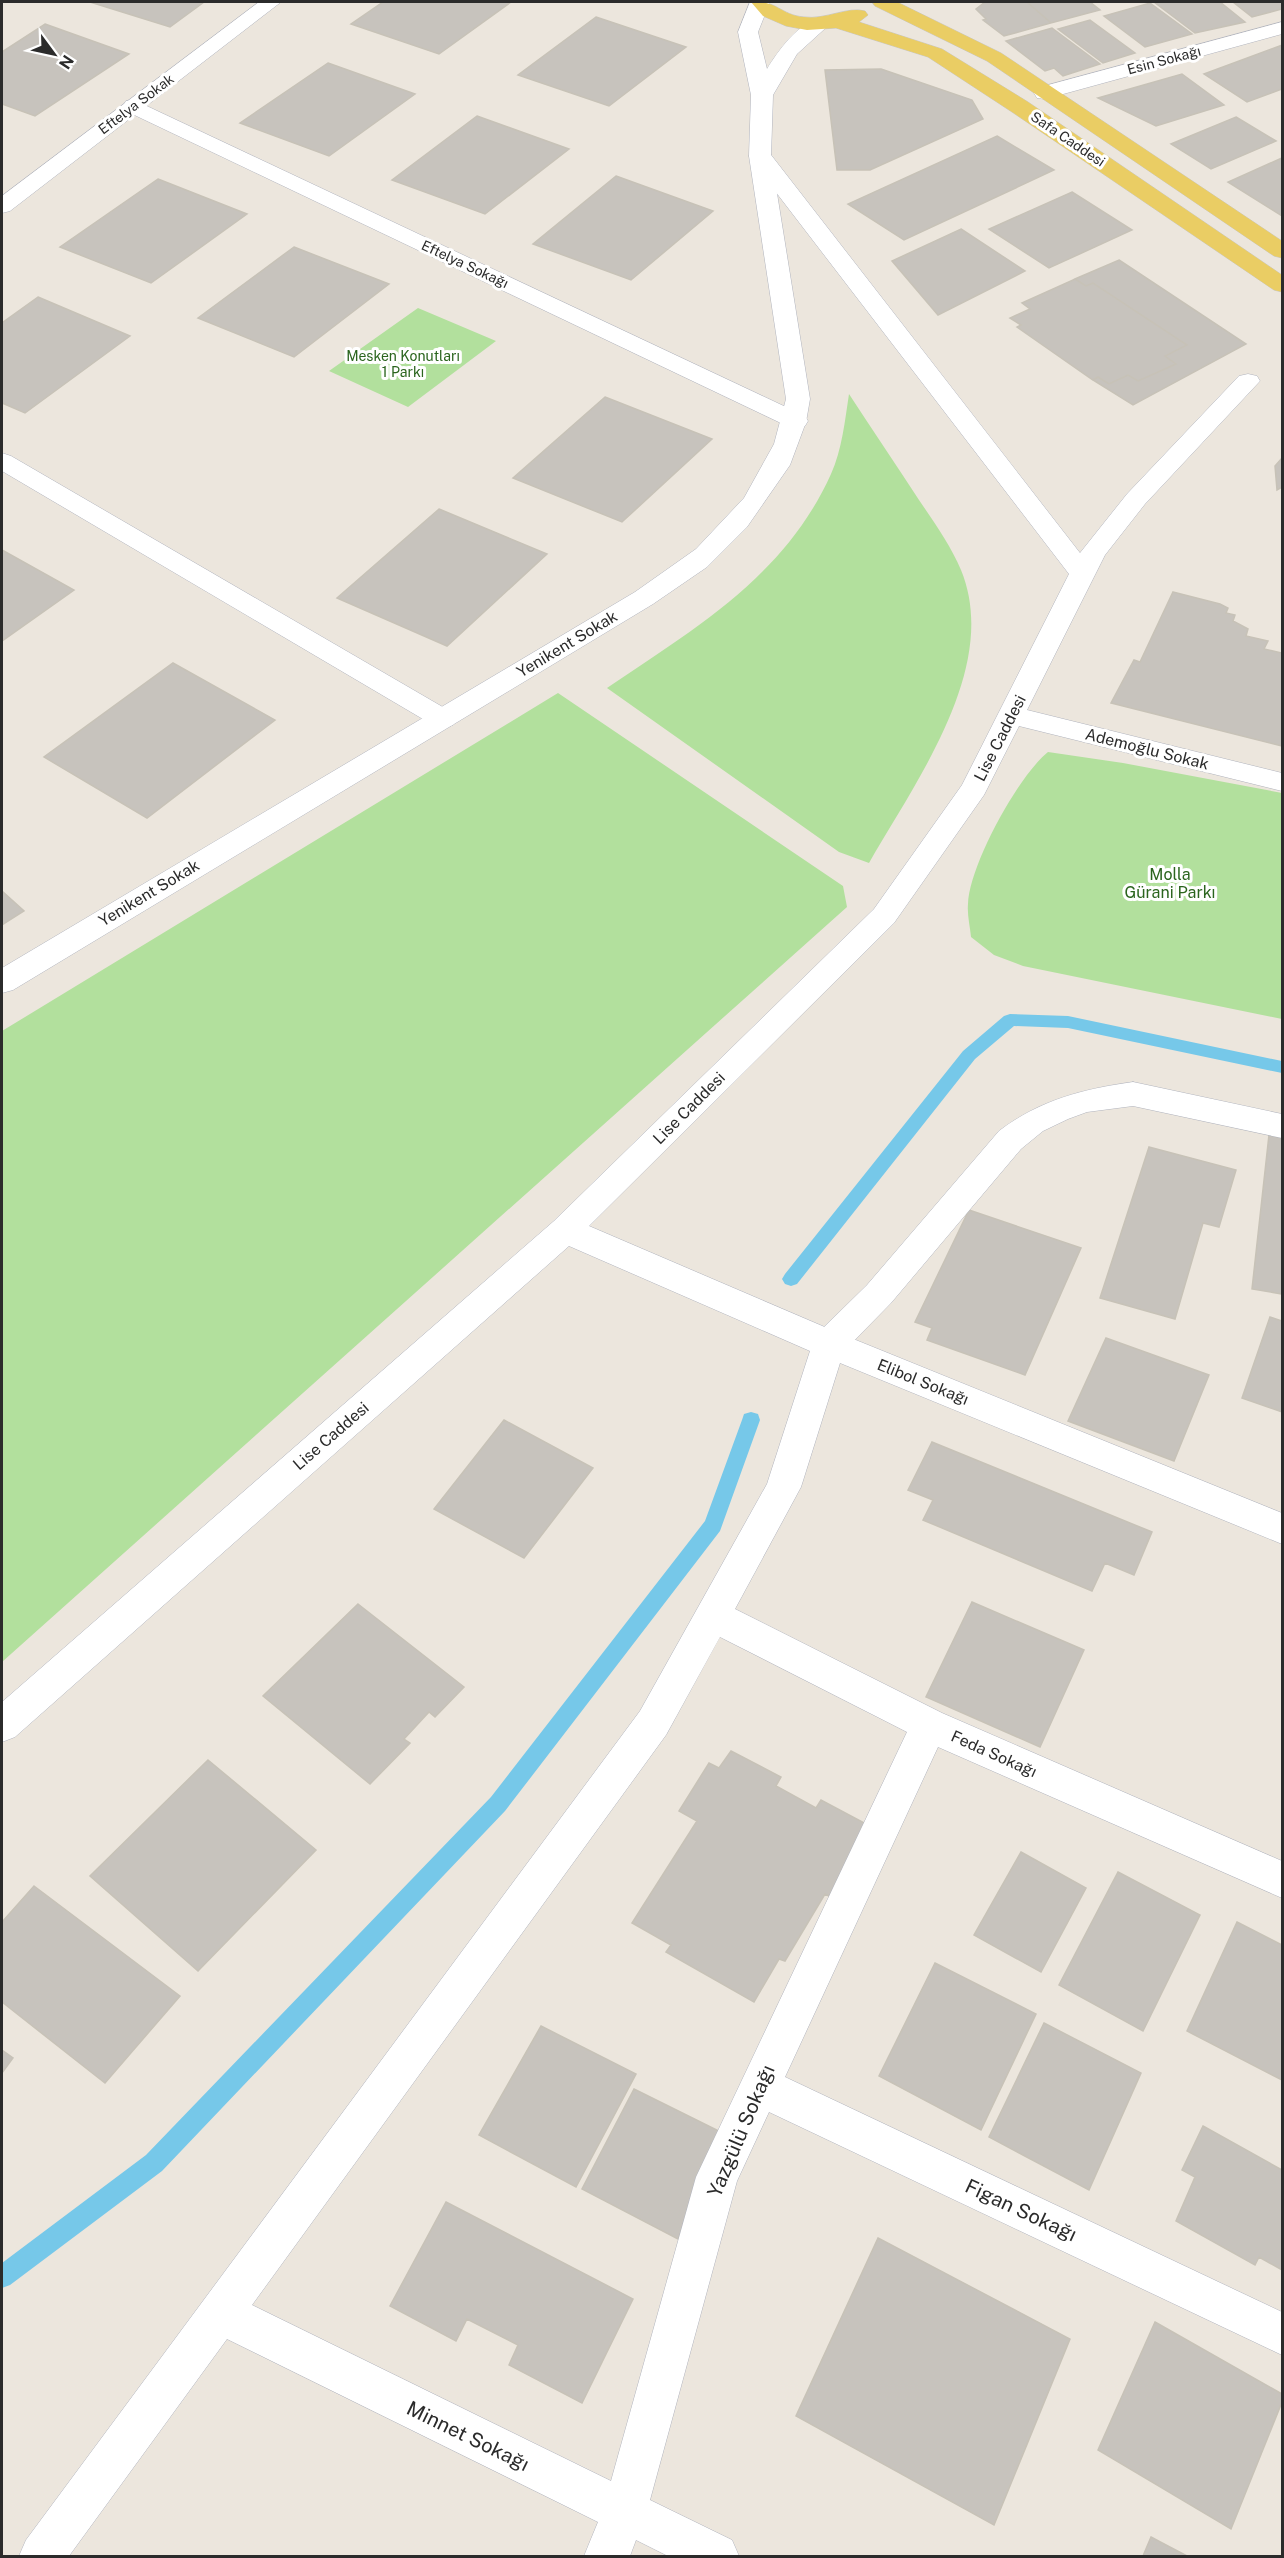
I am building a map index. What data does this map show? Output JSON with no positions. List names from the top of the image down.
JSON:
{
  "streets": {
    "main road": ["Safa Caddesi"],
    "street": [
      "Esin Sokağı",
      "Eftelya Sokak",
      "Eftelya Sokağı",
      "Yenikent Sokak",
      "Lise Caddesi",
      "Ademoğlu Sokak",
      "Elibol Sokağı",
      "Feda Sokağı",
      "Yazgülü Sokağı",
      "Figan Sokağı",
      "Minnet Sokağı"
    ]
  },
  "crossings": [
    ["Esin Sokağı", "Safa Caddesi"],
    ["Eftelya Sokak", "Eftelya Sokağı"],
    ["Safa Caddesi", "Yenikent Sokak"],
    ["Eftelya Sokağı", "Yenikent Sokak"],
    ["Lise Caddesi", "Ademoğlu Sokak"],
    ["Lise Caddesi", "Elibol Sokağı"],
    ["Feda Sokağı", "Yazgülü Sokağı"],
    ["Yazgülü Sokağı", "Figan Sokağı"],
    ["Yazgülü Sokağı", "Minnet Sokağı"]
  ],
  "parks": ["Mesken Konutları 1 Parkı", "Molla Gürani Parkı"],
  "north": "bottom right"
}
